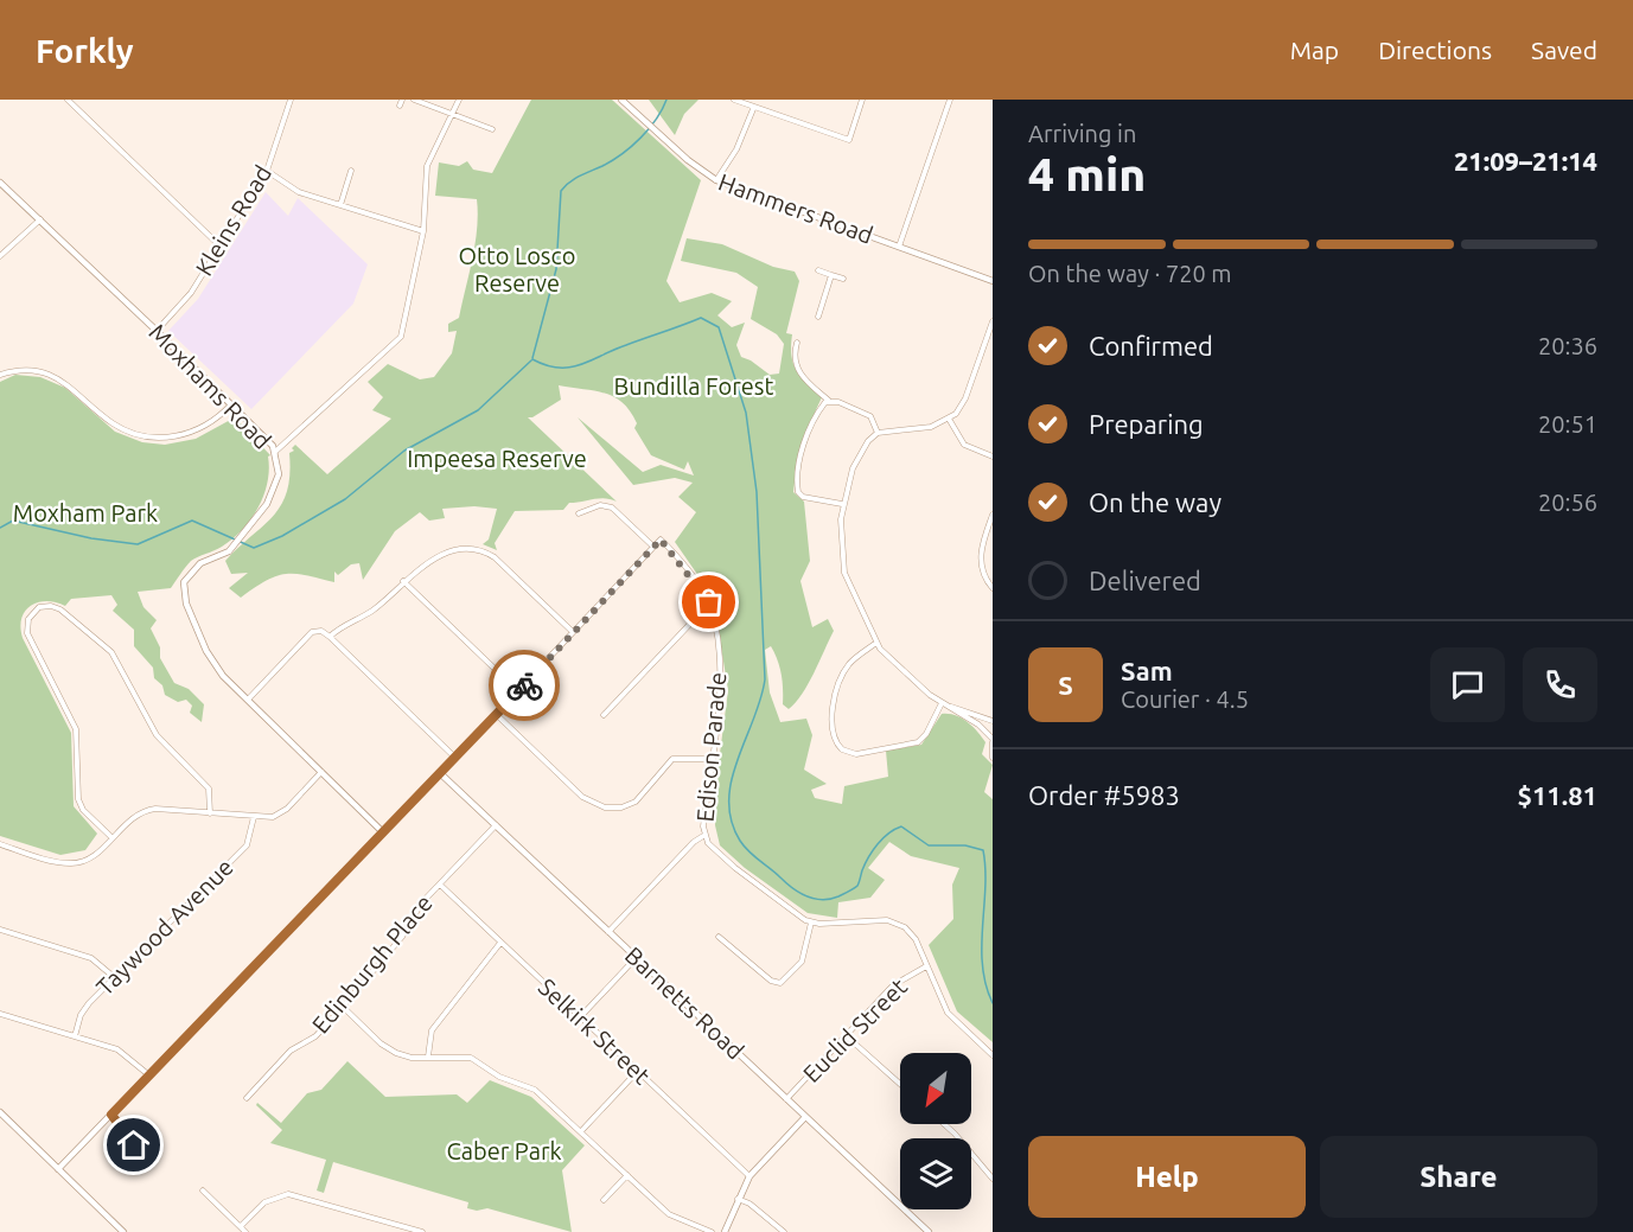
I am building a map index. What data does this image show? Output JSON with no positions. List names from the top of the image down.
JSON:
{
  "streets": {
    "street": [
      "Hammers Road",
      "Kleins Road",
      "Moxhams Road",
      "Edison Parade",
      "Taywood Avenue",
      "Edinburgh Place",
      "Barnetts Road",
      "Euclid Street",
      "Selkirk Street"
    ]
  },
  "crossings": [
    ["Kleins Road", "Moxhams Road"],
    ["Edinburgh Place", "Barnetts Road"],
    ["Edinburgh Place", "Selkirk Street"],
    ["Barnetts Road", "Euclid Street"]
  ],
  "parks": [
    "Otto Losco Reserve",
    "Bundilla Forest",
    "Impeesa Reserve",
    "Moxham Park",
    "Caber Park"
  ],
  "north": "bottom left",
  "page": {
    "header": "Forkly",
    "nav": ["Map", "Directions", "Saved"],
    "heading": ["4 min", "Arriving in", "21:09–21:14"],
    "panel": [
      "Sam",
      "Courier · 4.5",
      "Order #5983",
      "$11.81"
    ],
    "bar": "On the way · 720 m",
    "list": [
      ["Confirmed", "20:36"],
      ["Preparing", "20:51"],
      ["On the way", "20:56"],
      "Delivered"
    ],
    "round": "S",
    "buttons": ["Help", "Share"]
  }
}
